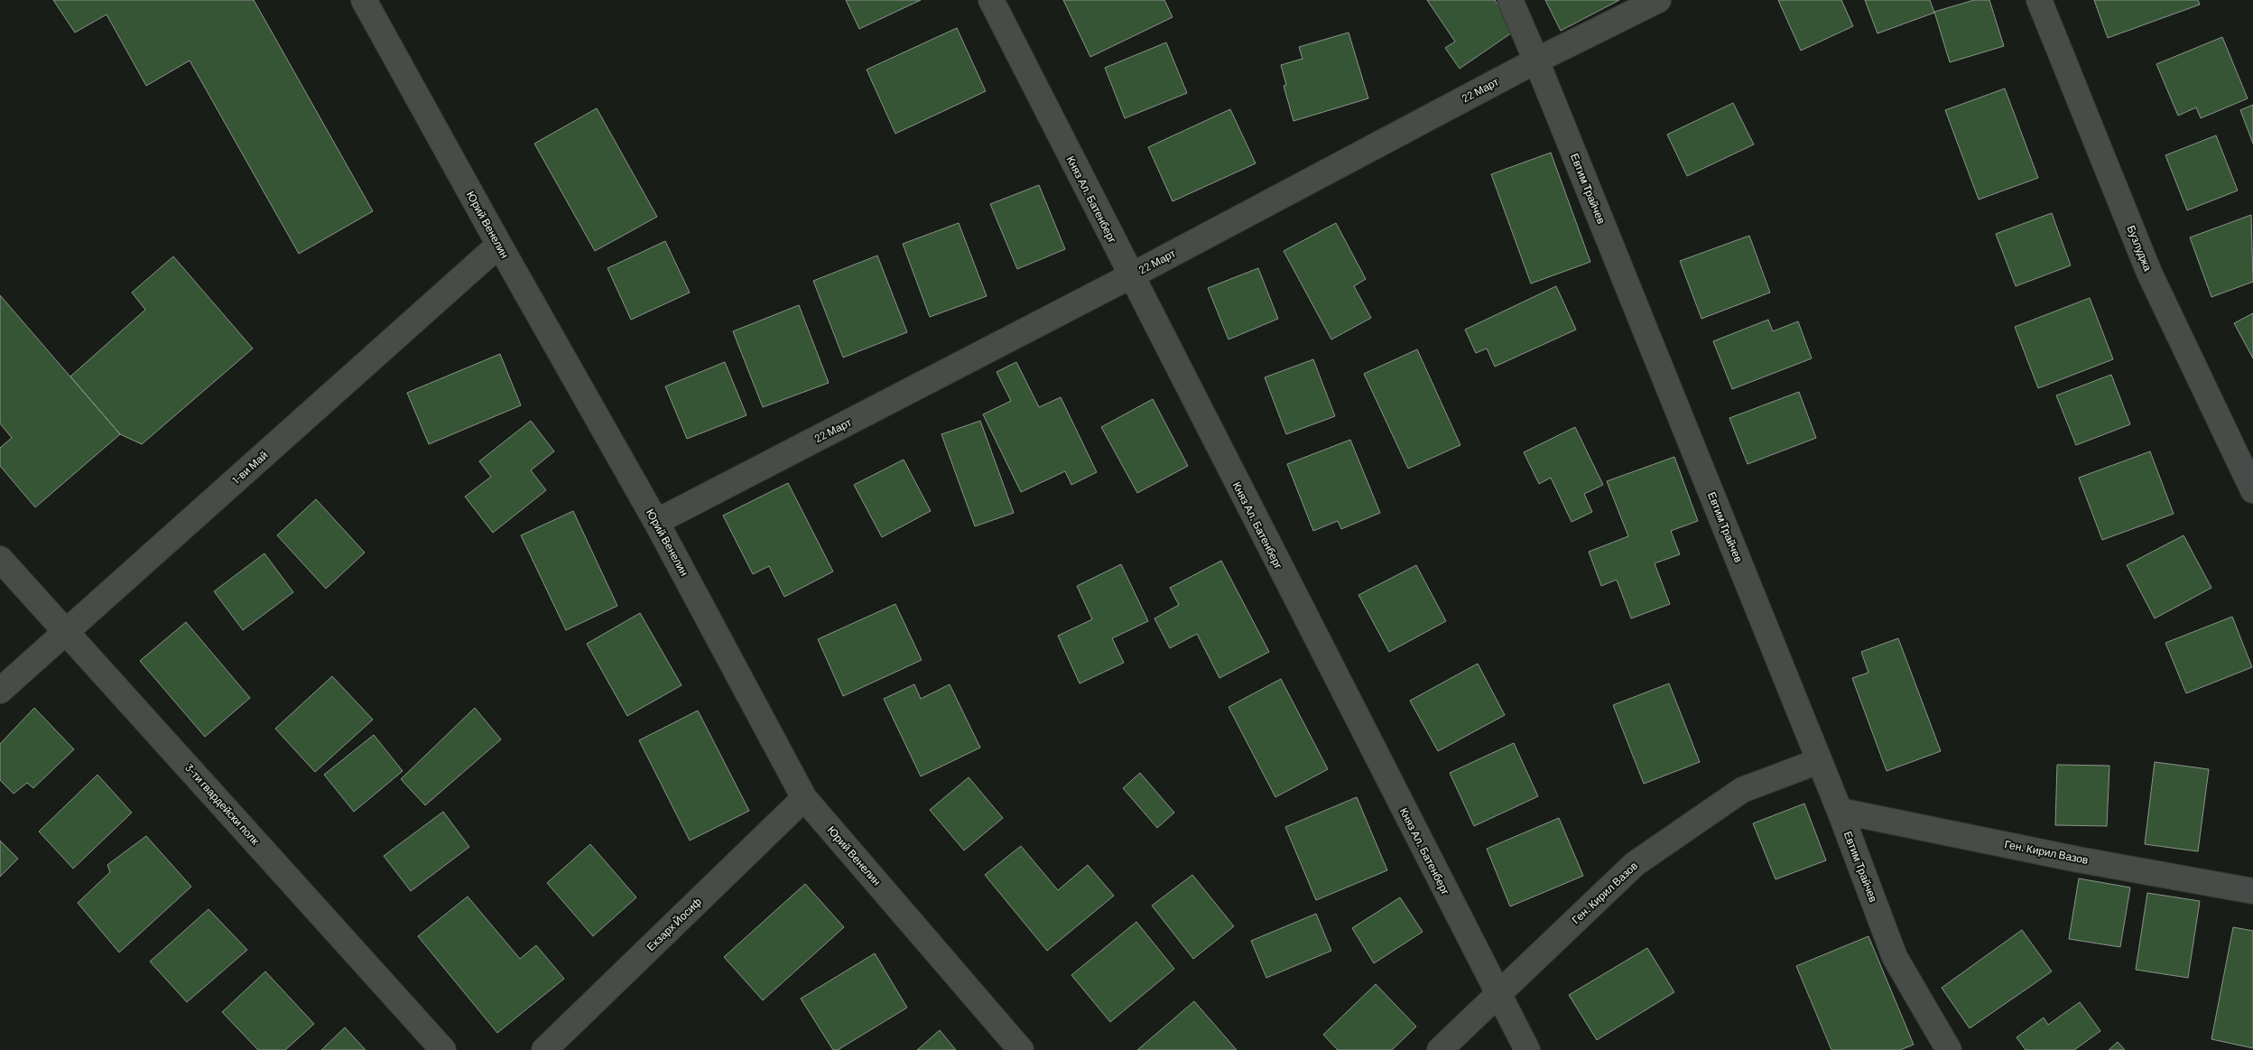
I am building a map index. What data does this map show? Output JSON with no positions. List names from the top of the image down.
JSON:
{
  "streets": {
    "street": [
      "22 Март",
      "Евтим Трайчев",
      "Княз Ал. Батенберг",
      "Юрий Венелин",
      "Бузлуджа",
      "1-ви Май",
      "3-ти гвардейски полк",
      "Ген. Кирил Вазов",
      "Екзарх Йосиф"
    ]
  },
  "crossings": [
    ["22 Март", "Евтим Трайчев"],
    ["22 Март", "Княз Ал. Батенберг"],
    ["22 Март", "Юрий Венелин"],
    ["Евтим Трайчев", "Ген. Кирил Вазов"],
    ["Княз Ал. Батенберг", "Ген. Кирил Вазов"],
    ["Юрий Венелин", "1-ви Май"],
    ["Юрий Венелин", "Екзарх Йосиф"],
    ["1-ви Май", "3-ти гвардейски полк"]
  ]
}
